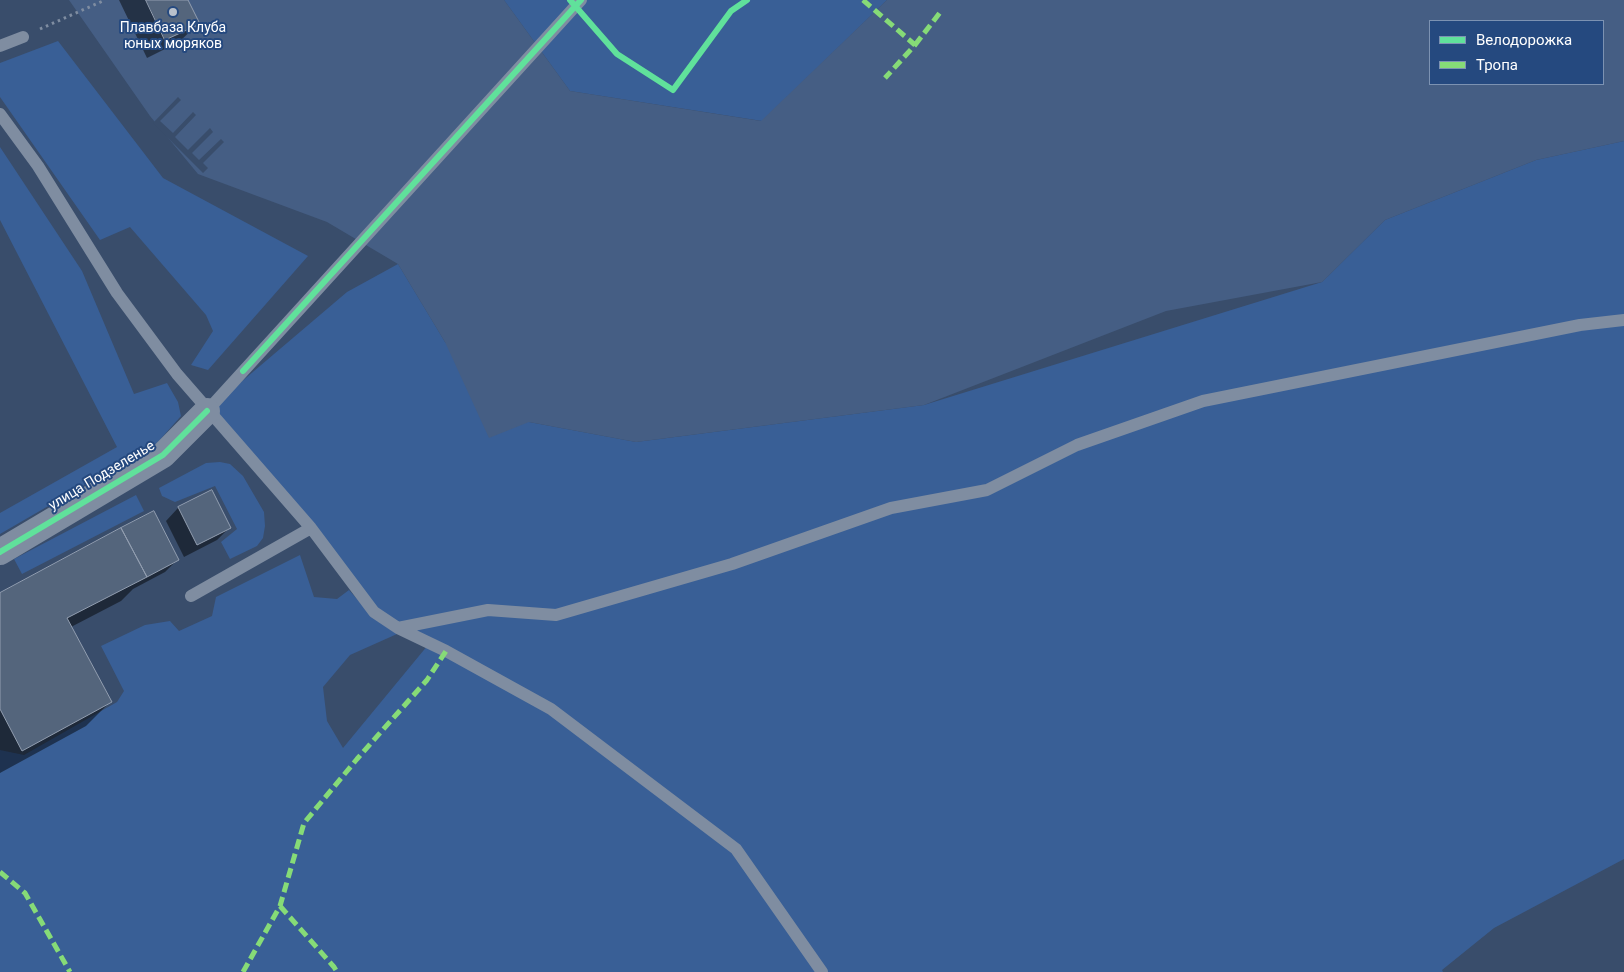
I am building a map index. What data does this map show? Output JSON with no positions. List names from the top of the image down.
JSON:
{
  "streets": {
    "street": ["улица Подзеленье"]
  },
  "places": ["Плавбаза Клуба юных моряков"],
  "legend": ["Велодорожка", "Тропа"]
}
